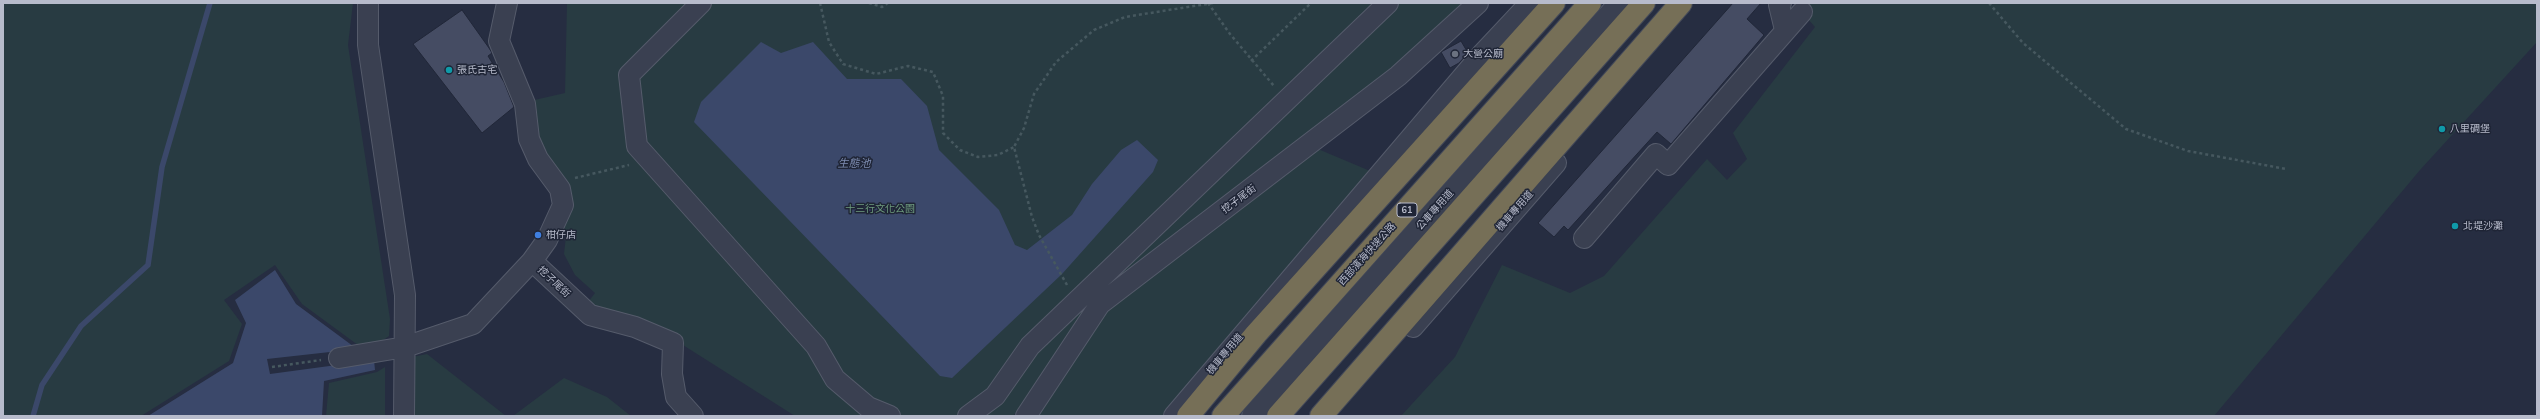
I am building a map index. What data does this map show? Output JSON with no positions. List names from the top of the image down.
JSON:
{
  "streets": {
    "highway": ["61", "西部濱海快速公路"],
    "lane": ["挖子尾街", "公車專用道", "機車專用道"]
  },
  "water": ["生態池"],
  "parks": ["十三行文化公園"],
  "places": [
    "大營公廟",
    "張氏古宅",
    "八里碉堡",
    "北堤沙灘",
    "柑仔店"
  ]
}
